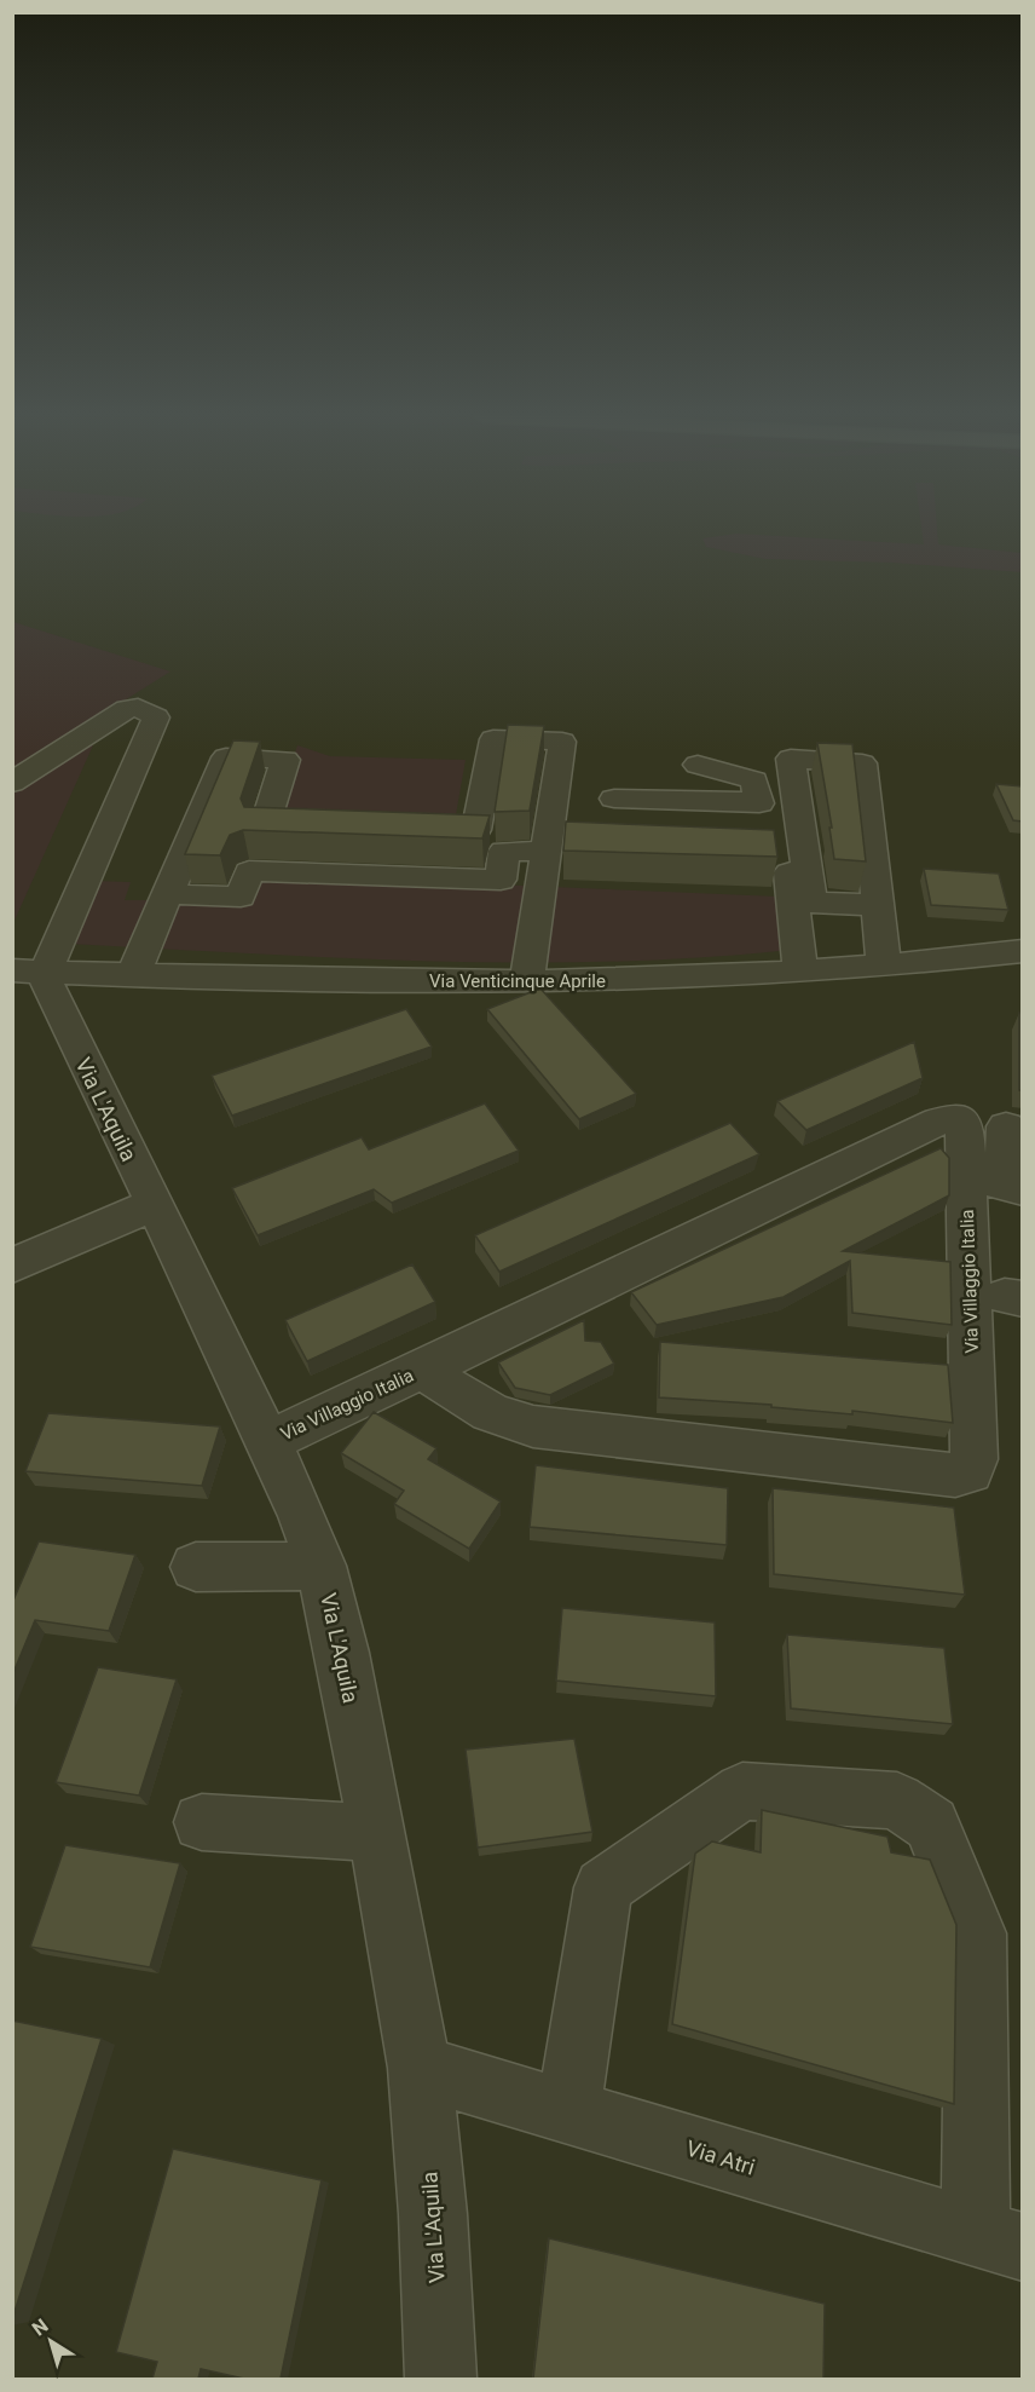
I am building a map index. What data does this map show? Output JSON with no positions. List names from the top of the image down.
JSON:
{
  "streets": {
    "street": [
      "Via Venticinque Aprile",
      "Via L'Aquila",
      "Via Villaggio Italia",
      "Via Atri"
    ]
  },
  "crossings": [
    ["Via Venticinque Aprile", "Via L'Aquila"],
    ["Via L'Aquila", "Via Villaggio Italia"],
    ["Via L'Aquila", "Via Atri"]
  ],
  "north": "top left"
}
